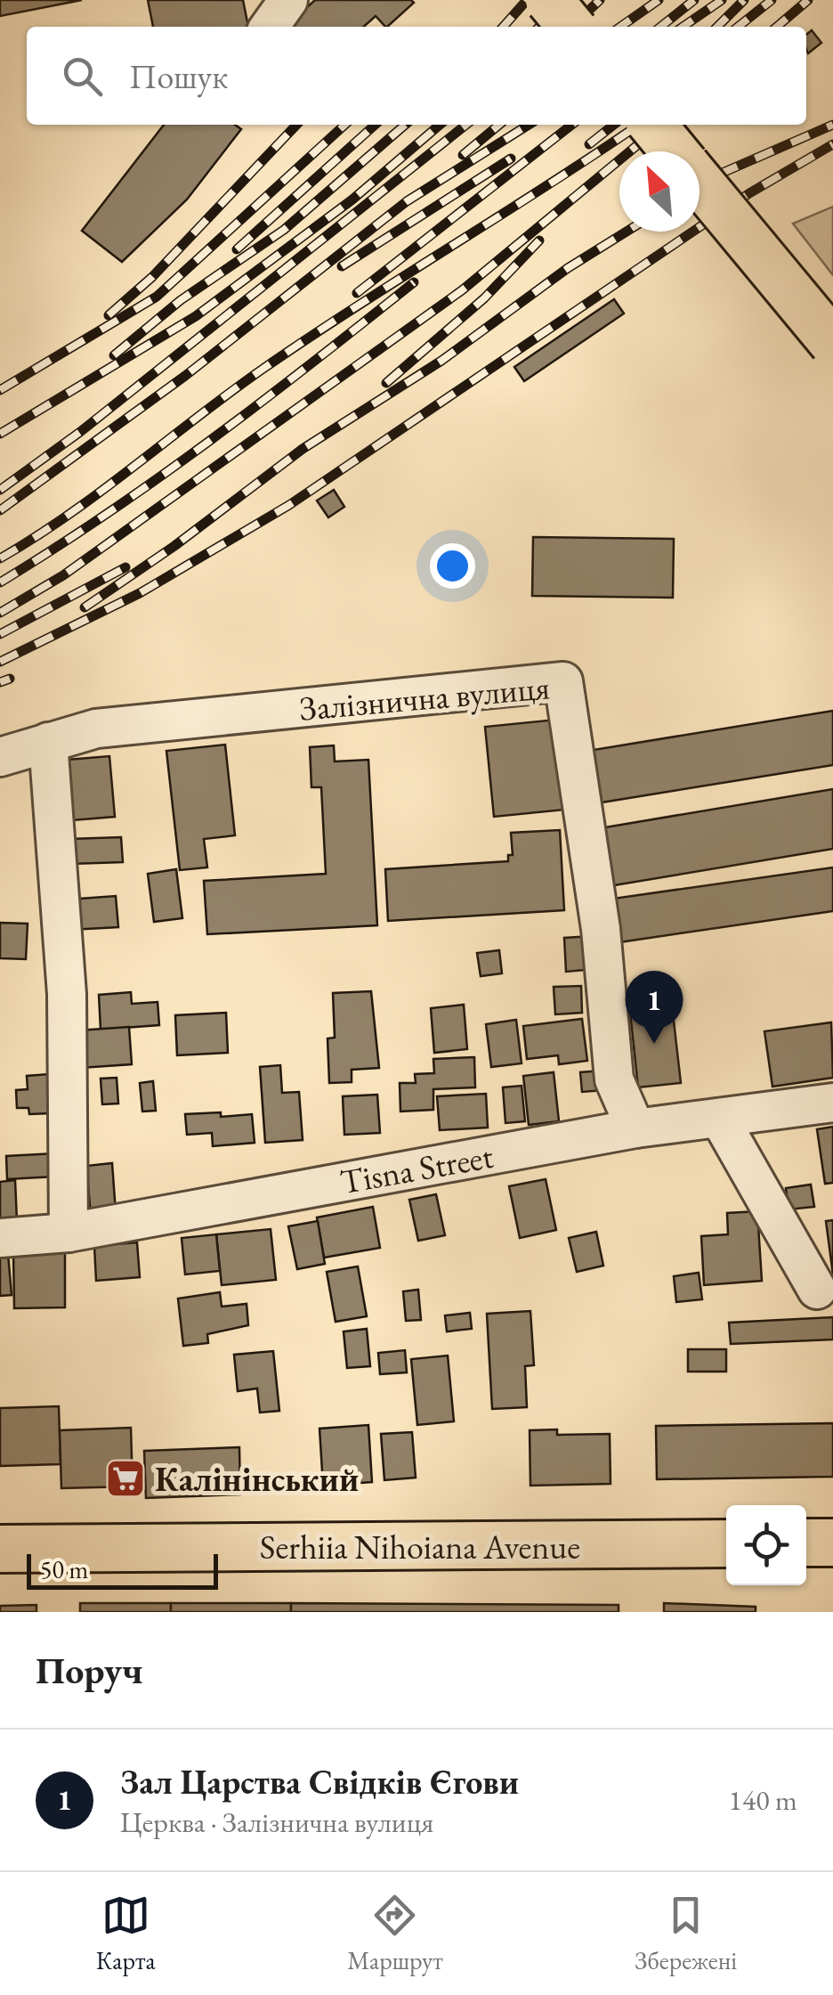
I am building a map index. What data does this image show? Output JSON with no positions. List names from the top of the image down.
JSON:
{
  "streets": {
    "main road": ["Serhiia Nihoiana Avenue"],
    "street": ["Залізнична вулиця", "Tisna Street"]
  },
  "crossings": [
    ["Залізнична вулиця", "Tisna Street"]
  ],
  "places": {
    "supermarket": ["Калінінський"]
  },
  "scale_bar": "50 m",
  "north": "top left",
  "page": {
    "search": "Пошук",
    "pins": "1",
    "scale": "50 m",
    "heading": "Поруч",
    "list": [
      {
        "mark": "1",
        "name": "Зал Царства Свідків Єгови",
        "note": "Церква · Залізнична вулиця",
        "value": "140 m"
      }
    ],
    "nav": ["Карта", "Маршрут", "Збережені"]
  }
}
